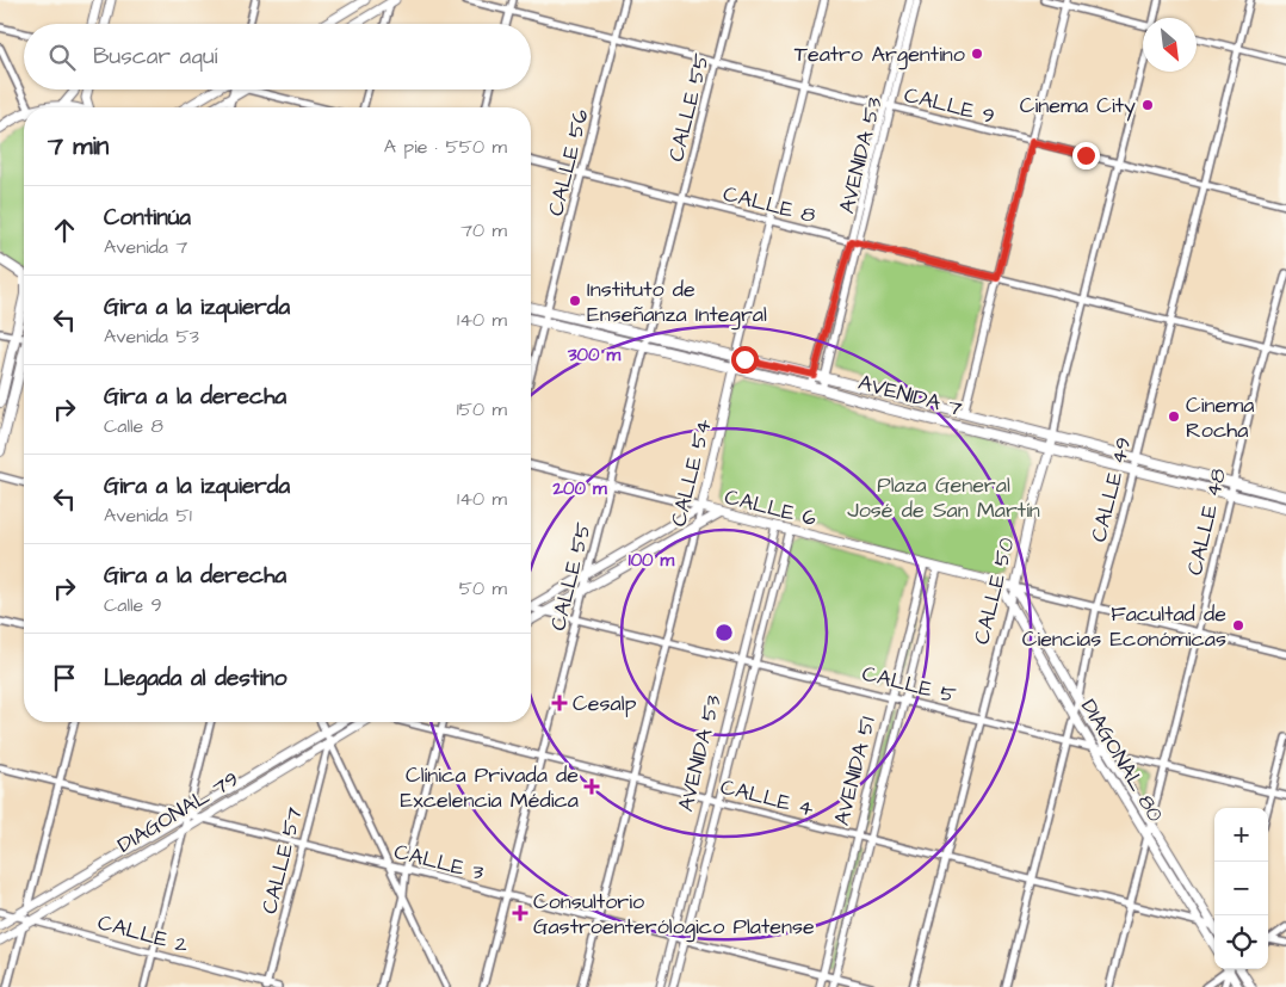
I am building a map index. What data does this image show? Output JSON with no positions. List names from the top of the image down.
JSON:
{
  "streets": {
    "main road": [
      "AVENIDA 7",
      "CALLE 54",
      "CALLE 6",
      "CALLE 50",
      "DIAGONAL 80",
      "DIAGONAL 79"
    ],
    "street": [
      "CALLE 9",
      "CALLE 55",
      "AVENIDA 53",
      "CALLE 56",
      "CALLE 8",
      "CALLE 49",
      "CALLE 48",
      "CALLE 5",
      "AVENIDA 51",
      "CALLE 4",
      "CALLE 57",
      "CALLE 3",
      "CALLE 2"
    ]
  },
  "crossings": [
    ["CALLE 9", "CALLE 55"],
    ["CALLE 9", "AVENIDA 53"],
    ["CALLE 9", "CALLE 56"],
    ["CALLE 9", "CALLE 54"],
    ["CALLE 9", "CALLE 49"],
    ["CALLE 9", "CALLE 50"],
    ["CALLE 55", "CALLE 8"],
    ["CALLE 55", "AVENIDA 7"],
    ["CALLE 55", "CALLE 6"],
    ["CALLE 55", "CALLE 5"],
    ["CALLE 55", "CALLE 4"],
    ["CALLE 55", "CALLE 3"],
    ["AVENIDA 53", "CALLE 8"],
    ["AVENIDA 53", "AVENIDA 7"],
    ["AVENIDA 53", "CALLE 6"],
    ["AVENIDA 53", "CALLE 5"],
    ["AVENIDA 53", "CALLE 4"],
    ["AVENIDA 53", "CALLE 3"],
    ["CALLE 56", "CALLE 8"],
    ["CALLE 56", "AVENIDA 7"],
    ["CALLE 8", "CALLE 54"],
    ["CALLE 8", "CALLE 49"],
    ["CALLE 8", "CALLE 48"],
    ["CALLE 8", "CALLE 50"],
    ["AVENIDA 7", "CALLE 54"],
    ["AVENIDA 7", "CALLE 49"],
    ["AVENIDA 7", "CALLE 48"],
    ["AVENIDA 7", "CALLE 50"],
    ["CALLE 54", "CALLE 6"],
    ["CALLE 54", "CALLE 5"],
    ["CALLE 54", "CALLE 4"],
    ["CALLE 54", "CALLE 3"],
    ["CALLE 49", "CALLE 6"],
    ["CALLE 49", "CALLE 5"],
    ["CALLE 49", "DIAGONAL 80"],
    ["CALLE 49", "CALLE 4"],
    ["CALLE 6", "CALLE 48"],
    ["CALLE 6", "CALLE 50"],
    ["CALLE 6", "DIAGONAL 80"],
    ["CALLE 6", "AVENIDA 51"],
    ["CALLE 48", "CALLE 5"],
    ["CALLE 48", "DIAGONAL 80"],
    ["CALLE 48", "CALLE 4"],
    ["CALLE 50", "CALLE 5"],
    ["CALLE 50", "DIAGONAL 80"],
    ["CALLE 50", "CALLE 4"],
    ["CALLE 5", "DIAGONAL 80"],
    ["CALLE 5", "AVENIDA 51"],
    ["DIAGONAL 80", "CALLE 4"],
    ["AVENIDA 51", "CALLE 4"],
    ["AVENIDA 51", "CALLE 3"],
    ["DIAGONAL 79", "CALLE 57"],
    ["DIAGONAL 79", "CALLE 3"],
    ["DIAGONAL 79", "CALLE 2"],
    ["CALLE 57", "CALLE 3"],
    ["CALLE 57", "CALLE 2"]
  ],
  "parks": ["Plaza General José de San Martín"],
  "places": {
    "other": [
      "Teatro Argentino",
      "Cinema City",
      "Instituto de Enseñanza Integral",
      "Cinema Rocha",
      "Facultad de Ciencias Económicas"
    ],
    "health": ["Cesalp", "Clínica Privada de Excelencia Médica", "Consultorio Gastroenterólogico Platense"]
  },
  "north": "bottom right",
  "page": {
    "search": "Buscar aquí",
    "heading": ["7 min", "A pie · 550 m"],
    "list": [
      ["Continúa", "Avenida 7", "70 m"],
      ["Gira a la izquierda", "Avenida 53", "140 m"],
      ["Gira a la derecha", "Calle 8", "150 m"],
      ["Gira a la izquierda", "Avenida 51", "140 m"],
      ["Gira a la derecha", "Calle 9", "50 m"],
      "Llegada al destino"
    ],
    "map_buttons": ["+", "−"]
  },
  "rings": ["300 m", "200 m", "100 m"]
}
